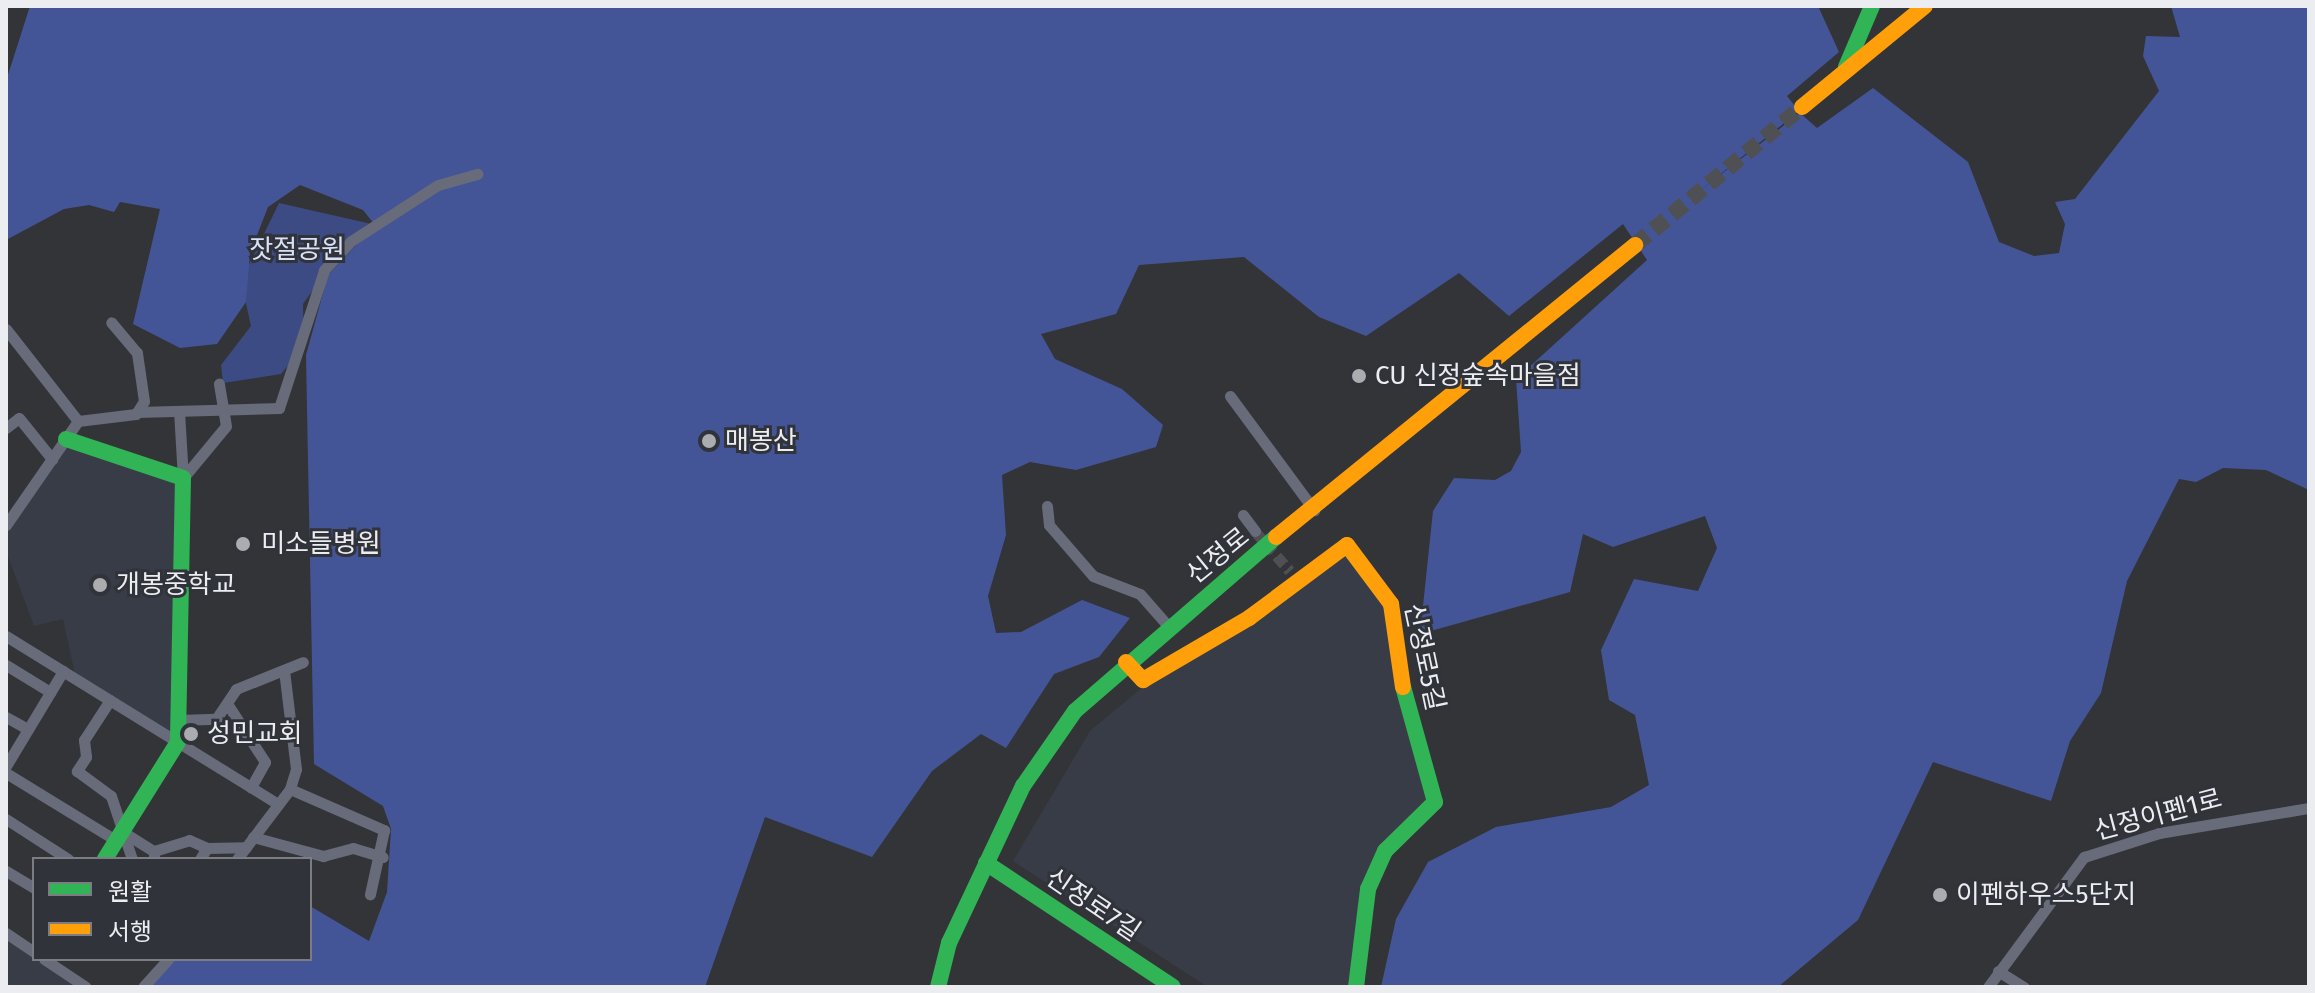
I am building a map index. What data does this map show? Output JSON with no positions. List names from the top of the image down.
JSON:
{
  "streets": {
    "street": [
      "신정로",
      "신정로5길",
      "신정이펜1로",
      "신정로7길"
    ]
  },
  "crossings": [
    ["신정로", "신정로5길"],
    ["신정로", "신정로7길"]
  ],
  "parks": ["잣절공원"],
  "places": [
    "CU 신정숲속마을점",
    "매봉산",
    "미소들병원",
    "개봉중학교",
    "성민교회",
    "이펜하우스5단지"
  ],
  "legend": ["원활", "서행"]
}
